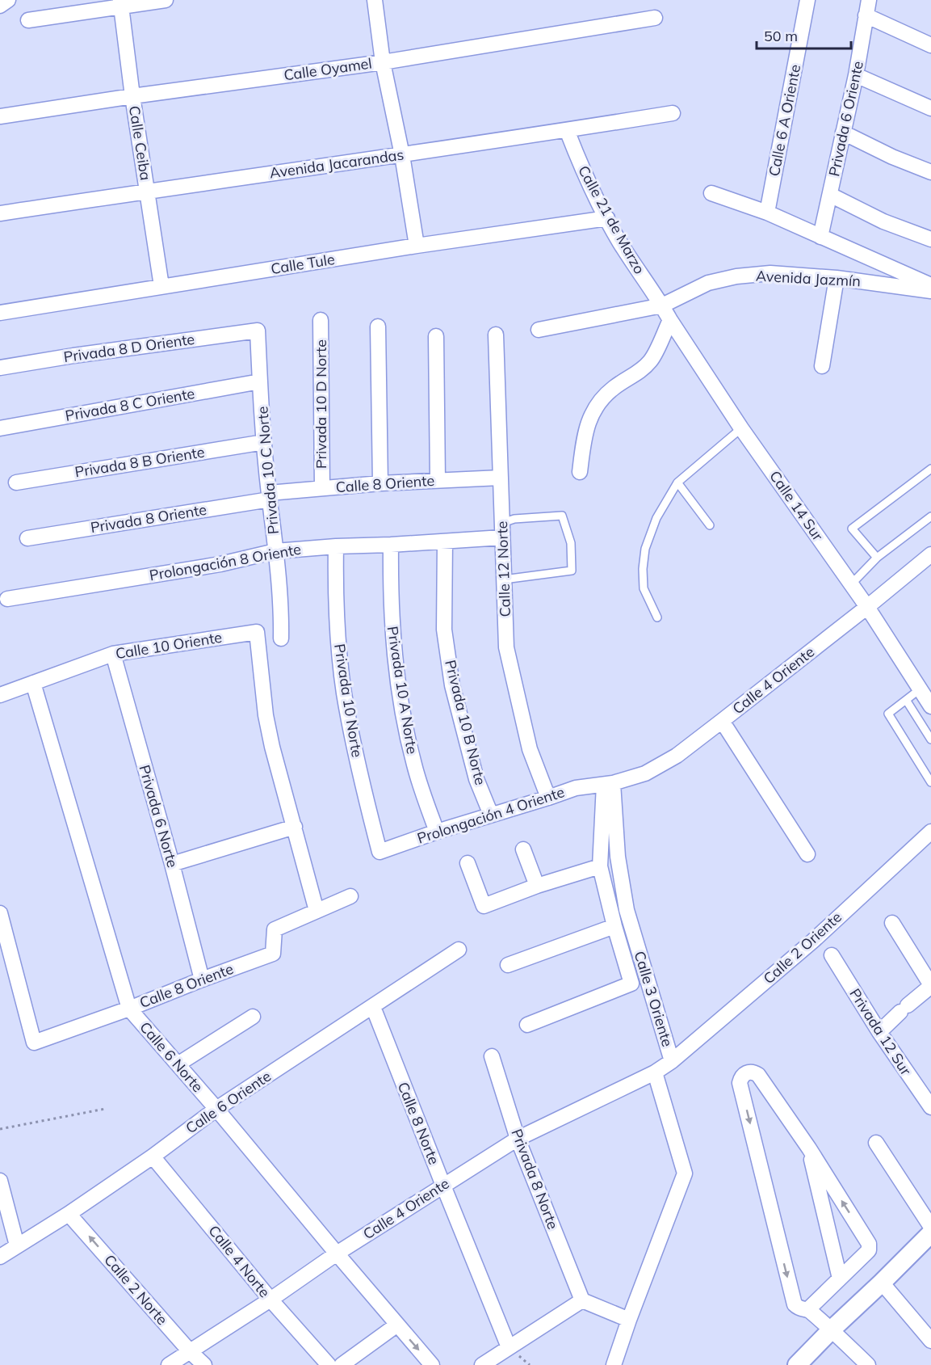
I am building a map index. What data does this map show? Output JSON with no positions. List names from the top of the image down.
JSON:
{
  "streets": {
    "street": [
      "Calle Oyamel",
      "Privada 6 Oriente",
      "Calle 6 A Oriente",
      "Calle Ceiba",
      "Avenida Jacarandas",
      "Calle 21 de Marzo",
      "Calle Tule",
      "Avenida Jazmín",
      "Privada 8 D Oriente",
      "Privada 10 D Norte",
      "Privada 8 C Oriente",
      "Privada 8 B Oriente",
      "Privada 10 C Norte",
      "Calle 8 Oriente",
      "Calle 14 Sur",
      "Privada 8 Oriente",
      "Prolongación 8 Oriente",
      "Calle 12 Norte",
      "Calle 10 Oriente",
      "Calle 4 Oriente",
      "Privada 10 A Norte",
      "Privada 10 Norte",
      "Privada 10 B Norte",
      "Prolongación 4 Oriente",
      "Privada 6 Norte",
      "Calle 2 Oriente",
      "Calle 3 Oriente",
      "Privada 12 Sur",
      "Calle 6 Norte",
      "Calle 6 Oriente",
      "Calle 8 Norte",
      "Privada 8 Norte",
      "Calle 4 Norte",
      "Calle 2 Norte"
    ]
  },
  "crossings": [
    ["Calle Oyamel", "Calle Ceiba"],
    ["Calle Ceiba", "Avenida Jacarandas"],
    ["Calle Ceiba", "Calle Tule"],
    ["Avenida Jacarandas", "Calle 21 de Marzo"],
    ["Calle 21 de Marzo", "Calle Tule"],
    ["Calle 21 de Marzo", "Avenida Jazmín"],
    ["Calle 21 de Marzo", "Calle 14 Sur"],
    ["Avenida Jazmín", "Calle 14 Sur"],
    ["Privada 8 D Oriente", "Privada 10 C Norte"],
    ["Privada 10 D Norte", "Calle 8 Oriente"],
    ["Privada 8 C Oriente", "Privada 10 C Norte"],
    ["Privada 8 B Oriente", "Privada 10 C Norte"],
    ["Privada 10 C Norte", "Calle 8 Oriente"],
    ["Privada 10 C Norte", "Privada 8 Oriente"],
    ["Privada 10 C Norte", "Prolongación 8 Oriente"],
    ["Calle 8 Oriente", "Privada 8 Oriente"],
    ["Calle 8 Oriente", "Calle 12 Norte"],
    ["Calle 8 Oriente", "Privada 6 Norte"],
    ["Calle 8 Oriente", "Calle 6 Norte"],
    ["Calle 14 Sur", "Calle 4 Oriente"],
    ["Prolongación 8 Oriente", "Calle 12 Norte"],
    ["Prolongación 8 Oriente", "Privada 10 A Norte"],
    ["Prolongación 8 Oriente", "Privada 10 Norte"],
    ["Prolongación 8 Oriente", "Privada 10 B Norte"],
    ["Calle 12 Norte", "Prolongación 4 Oriente"],
    ["Calle 10 Oriente", "Privada 6 Norte"],
    ["Calle 10 Oriente", "Calle 6 Norte"],
    ["Calle 4 Oriente", "Prolongación 4 Oriente"],
    ["Calle 4 Oriente", "Calle 3 Oriente"],
    ["Calle 4 Oriente", "Calle 6 Norte"],
    ["Calle 4 Oriente", "Calle 8 Norte"],
    ["Calle 4 Oriente", "Privada 8 Norte"],
    ["Calle 4 Oriente", "Calle 4 Norte"],
    ["Calle 4 Oriente", "Calle 2 Norte"],
    ["Privada 10 A Norte", "Prolongación 4 Oriente"],
    ["Privada 10 Norte", "Prolongación 4 Oriente"],
    ["Privada 10 B Norte", "Prolongación 4 Oriente"],
    ["Prolongación 4 Oriente", "Calle 3 Oriente"],
    ["Calle 2 Oriente", "Calle 3 Oriente"],
    ["Calle 6 Norte", "Calle 6 Oriente"],
    ["Calle 6 Oriente", "Calle 8 Norte"],
    ["Calle 6 Oriente", "Calle 4 Norte"],
    ["Calle 6 Oriente", "Calle 2 Norte"]
  ],
  "one_way": ["Calle 2 Norte"],
  "scale_bar": "50 m"
}
